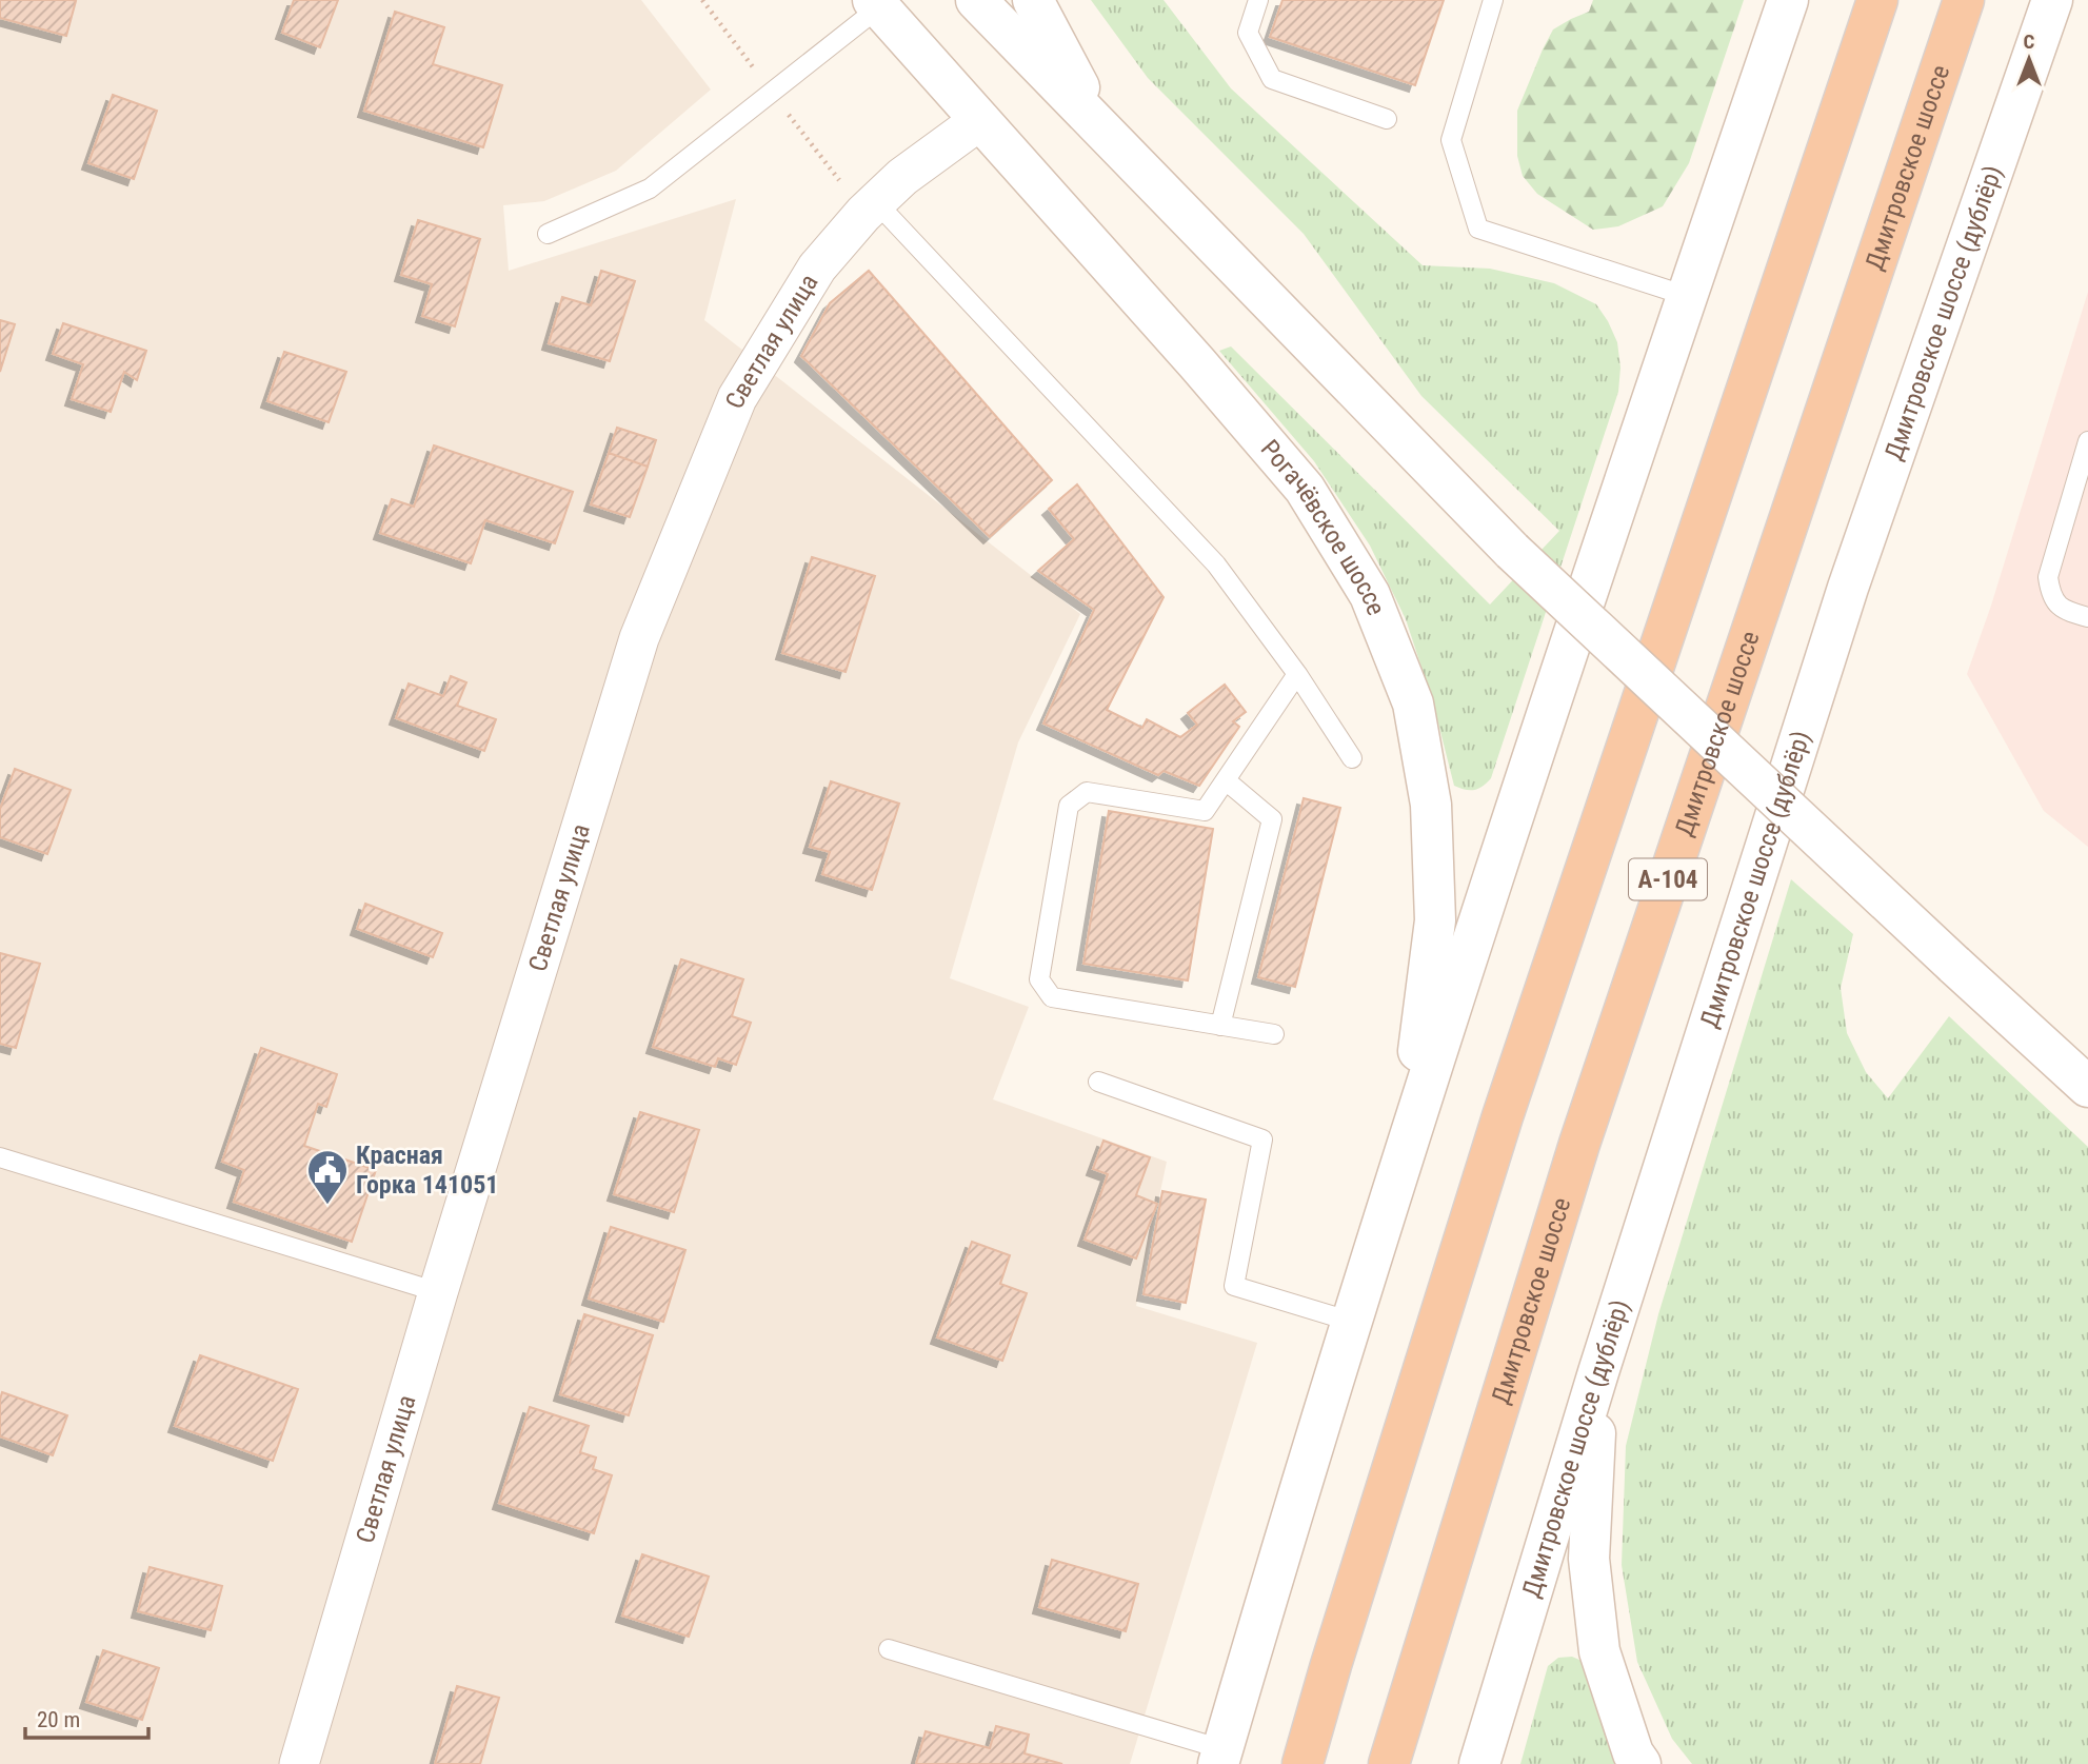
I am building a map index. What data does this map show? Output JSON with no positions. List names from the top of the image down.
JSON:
{
  "streets": {
    "highway": ["Дмитровское шоссе", "А-104"],
    "main road": ["Дмитровское шоссе (дублёр)", "Рогачёвское шоссе"],
    "street": ["Светлая улица"]
  },
  "crossings": [
    ["Светлая улица", "Рогачёвское шоссе"]
  ],
  "places": {
    "public building": ["Красная Горка 141051"]
  },
  "scale_bar": "20 m",
  "north": "top"
}
